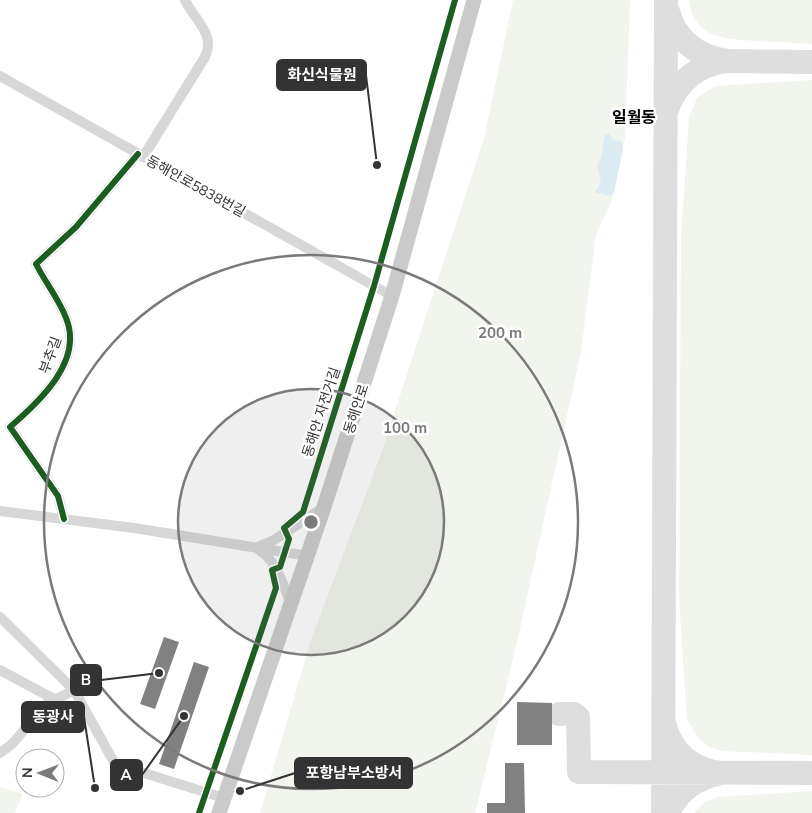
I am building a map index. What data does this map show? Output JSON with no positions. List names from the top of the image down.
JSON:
{
  "streets": {
    "main road": ["동해안로"],
    "street": ["동해안로5838번길", "부추길"],
    "cycle path": ["동해안 자전거길"]
  },
  "crossings": [
    ["동해안로5838번길", "부추길"],
    ["동해안로5838번길", "동해안로"]
  ],
  "districts": ["일월동"],
  "places": [
    "화신식물원",
    "B",
    "A",
    "동광사",
    "포항남부소방서"
  ],
  "north": "left",
  "rings": ["200 m", "100 m"]
}
